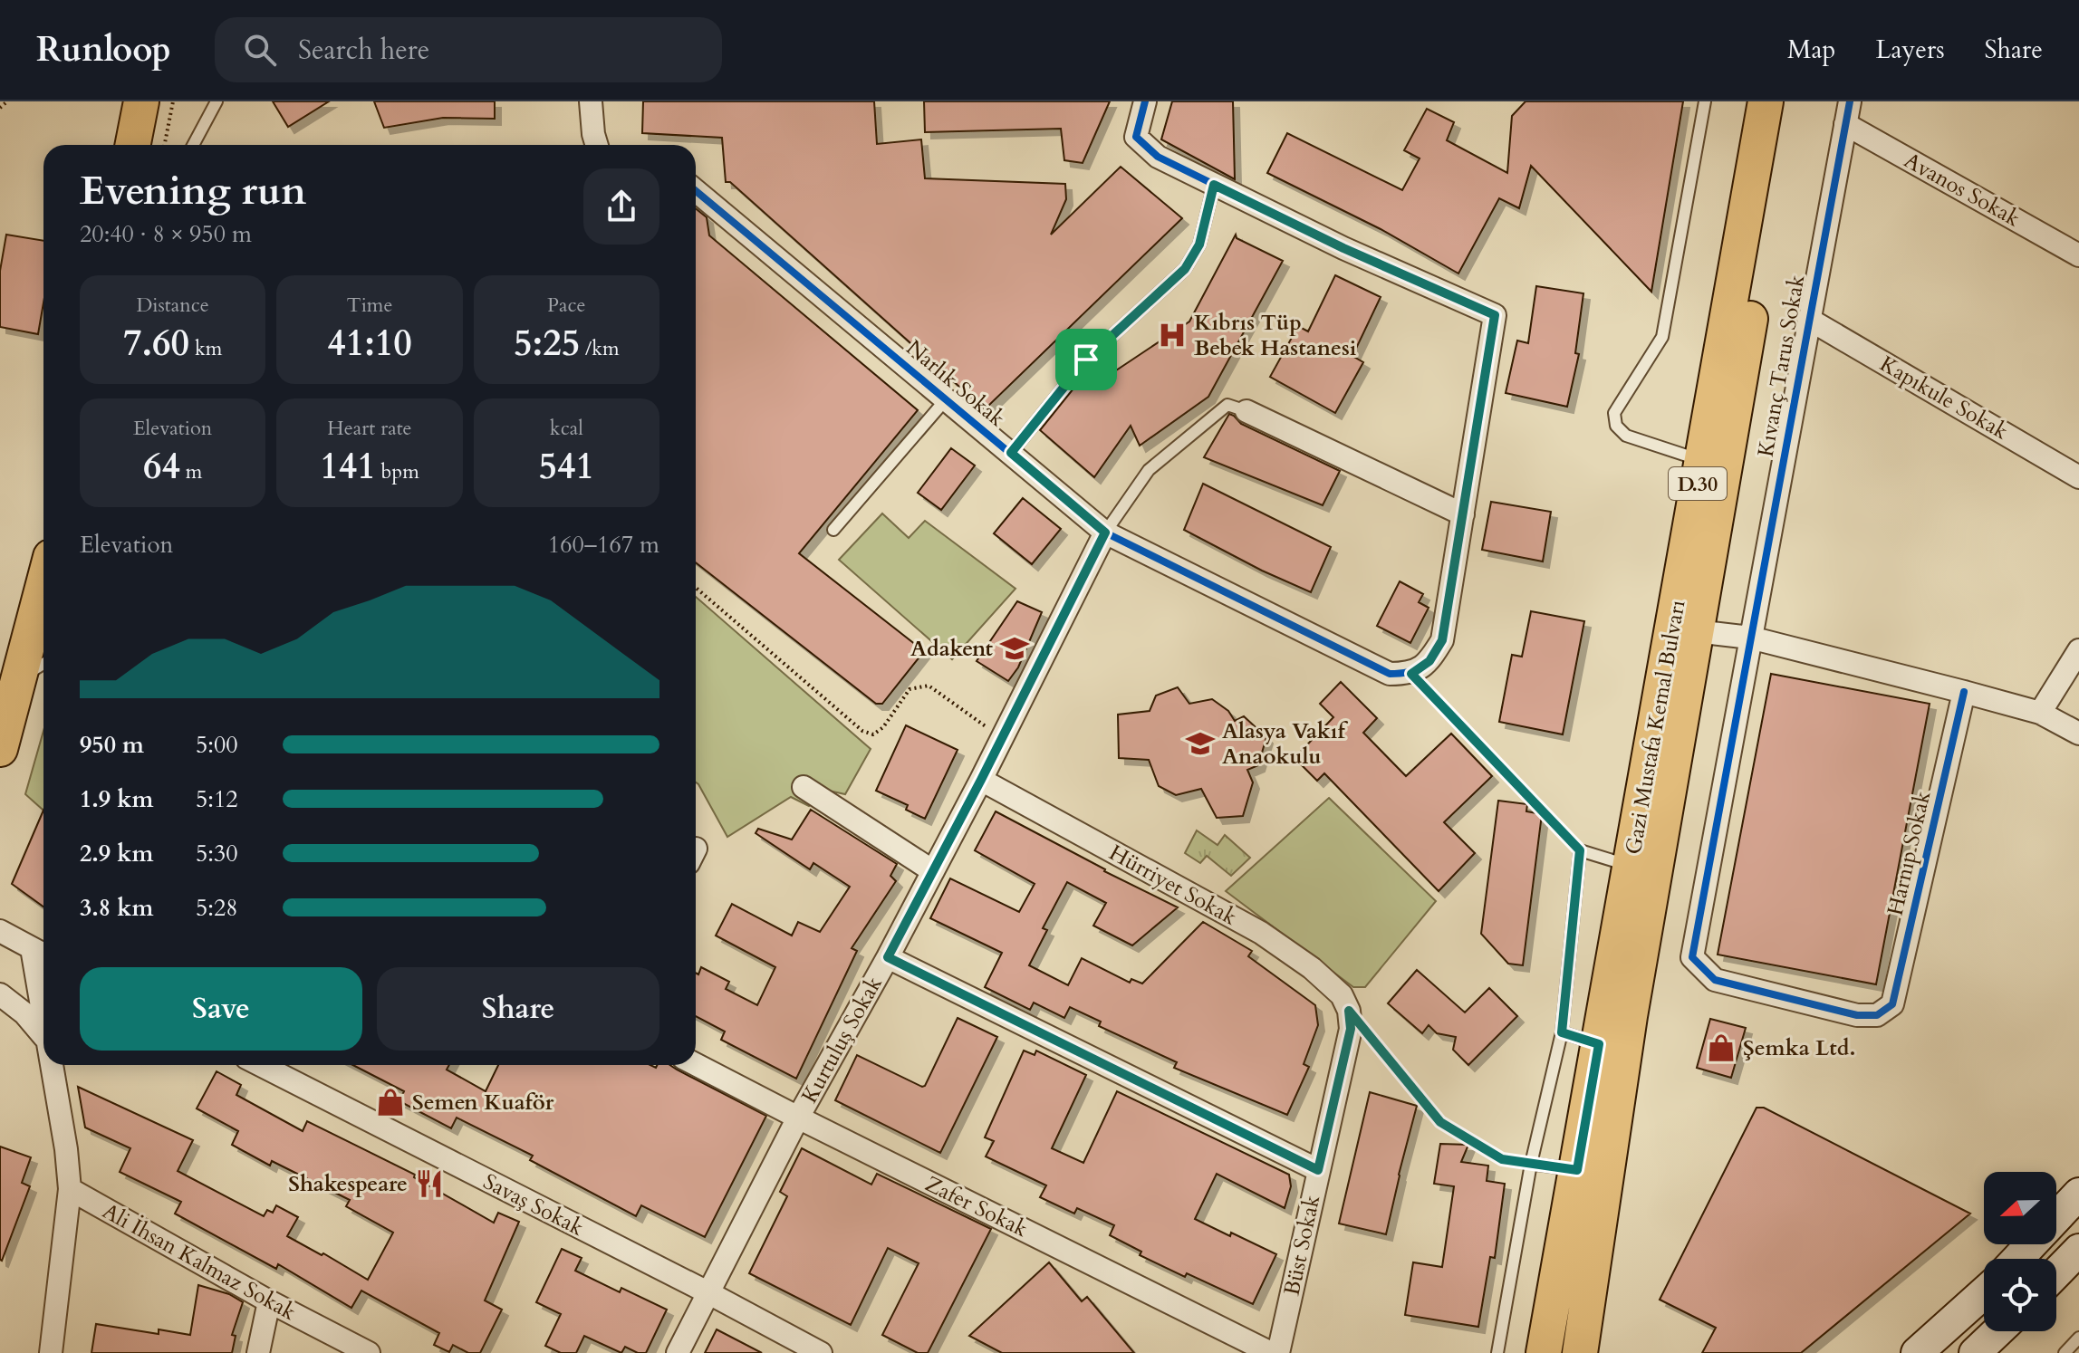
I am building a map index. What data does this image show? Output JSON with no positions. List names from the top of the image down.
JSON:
{
  "streets": {
    "main road": ["D.30", "Gazi Mustafa Kemal Bulvarı"],
    "street": [
      "Avanos Sokak",
      "Kıvanç Tarus Sokak",
      "Narlık Sokak",
      "Kapıkule Sokak",
      "Harnıp Sokak",
      "Hürriyet Sokak",
      "Kurtuluş Sokak",
      "Savaş Sokak",
      "Zafer Sokak",
      "Büst Sokak",
      "Ali İhsan Kalmaz Sokak"
    ]
  },
  "crossings": [
    ["Avanos Sokak", "Kıvanç Tarus Sokak"],
    ["Kıvanç Tarus Sokak", "Kapıkule Sokak"],
    ["Kıvanç Tarus Sokak", "Harnıp Sokak"],
    ["Narlık Sokak", "Kurtuluş Sokak"],
    ["Hürriyet Sokak", "Kurtuluş Sokak"],
    ["Hürriyet Sokak", "Büst Sokak"],
    ["Kurtuluş Sokak", "Savaş Sokak"],
    ["Kurtuluş Sokak", "Zafer Sokak"]
  ],
  "places": {
    "hospital": ["Kıbrıs Tüp Bebek Hastanesi"],
    "school or university": ["Adakent", "Alasya Vakıf Anaokulu"],
    "shop": ["Şemka Ltd.", "Semen Kuaför"],
    "restaurant": ["Shakespeare"]
  },
  "north": "left",
  "page": {
    "header": "Runloop",
    "search": "Search here",
    "nav": ["Map", "Layers", "Share"],
    "heading": ["Evening run", "20:40 · 8 × 950 m"],
    "stats": [
      ["Distance", "7.60 km"],
      ["Time", "41:10"],
      ["Pace", "5:25 /km"],
      ["Elevation", "64 m"],
      ["Heart rate", "141 bpm"],
      ["kcal", "541"]
    ],
    "chart": ["Elevation", "160–167 m"],
    "list": [
      {
        "name": "950 m",
        "note": "5:00"
      },
      {
        "name": "1.9 km",
        "note": "5:12"
      },
      {
        "name": "2.9 km",
        "note": "5:30"
      },
      {
        "name": "3.8 km",
        "note": "5:28"
      }
    ],
    "buttons": ["Save", "Share"]
  }
}
